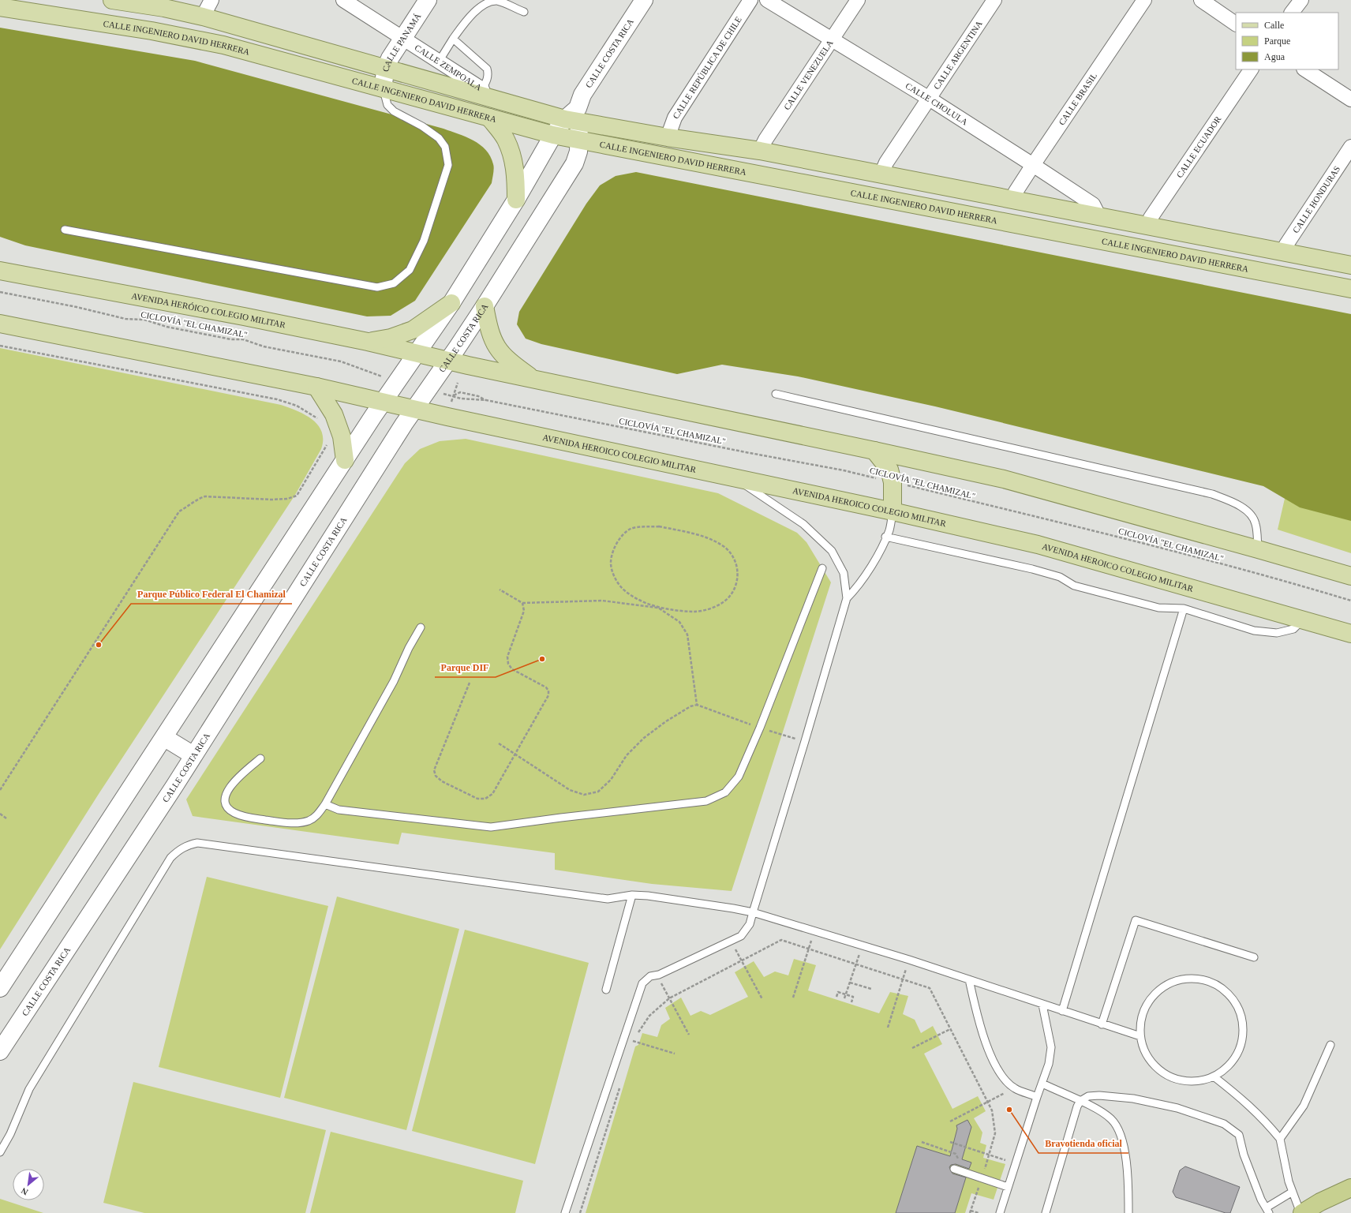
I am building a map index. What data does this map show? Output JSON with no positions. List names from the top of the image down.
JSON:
{
  "streets": {
    "main road": [
      "CALLE INGENIERO DAVID HERRERA",
      "CALLE PANAMÁ",
      "CALLE COSTA RICA",
      "AVENIDA HERÓICO COLEGIO MILITAR",
      "AVENIDA HEROICO COLEGIO MILITAR"
    ],
    "street": [
      "CALLE ARGENTINA",
      "CALLE ZEMPOALA",
      "CALLE REPÚBLICA DE CHILE",
      "CALLE VENEZUELA",
      "CALLE BRASIL",
      "CALLE CHOLULA",
      "CALLE ECUADOR",
      "CALLE HONDURAS"
    ],
    "path": ["CICLOVÍA \"EL CHAMIZAL\""]
  },
  "crossings": [
    ["CALLE INGENIERO DAVID HERRERA", "CALLE PANAMÁ"],
    ["CALLE INGENIERO DAVID HERRERA", "CALLE COSTA RICA"],
    ["CALLE INGENIERO DAVID HERRERA", "CALLE ARGENTINA"],
    ["CALLE INGENIERO DAVID HERRERA", "CALLE ZEMPOALA"],
    ["CALLE INGENIERO DAVID HERRERA", "CALLE REPÚBLICA DE CHILE"],
    ["CALLE INGENIERO DAVID HERRERA", "CALLE VENEZUELA"],
    ["CALLE INGENIERO DAVID HERRERA", "CALLE BRASIL"],
    ["CALLE INGENIERO DAVID HERRERA", "CALLE CHOLULA"],
    ["CALLE INGENIERO DAVID HERRERA", "CALLE ECUADOR"],
    ["CALLE INGENIERO DAVID HERRERA", "CALLE HONDURAS"],
    ["CALLE PANAMÁ", "CALLE ZEMPOALA"],
    ["CALLE COSTA RICA", "AVENIDA HERÓICO COLEGIO MILITAR"],
    ["CALLE COSTA RICA", "AVENIDA HEROICO COLEGIO MILITAR"],
    ["CALLE ARGENTINA", "CALLE CHOLULA"],
    ["CALLE VENEZUELA", "CALLE CHOLULA"],
    ["CALLE BRASIL", "CALLE CHOLULA"]
  ],
  "places": ["Parque Público Federal El Chamizal", "Parque DIF", "Bravotienda oficial"],
  "legend": ["Calle", "Parque", "Agua"],
  "north": "bottom left"
}
